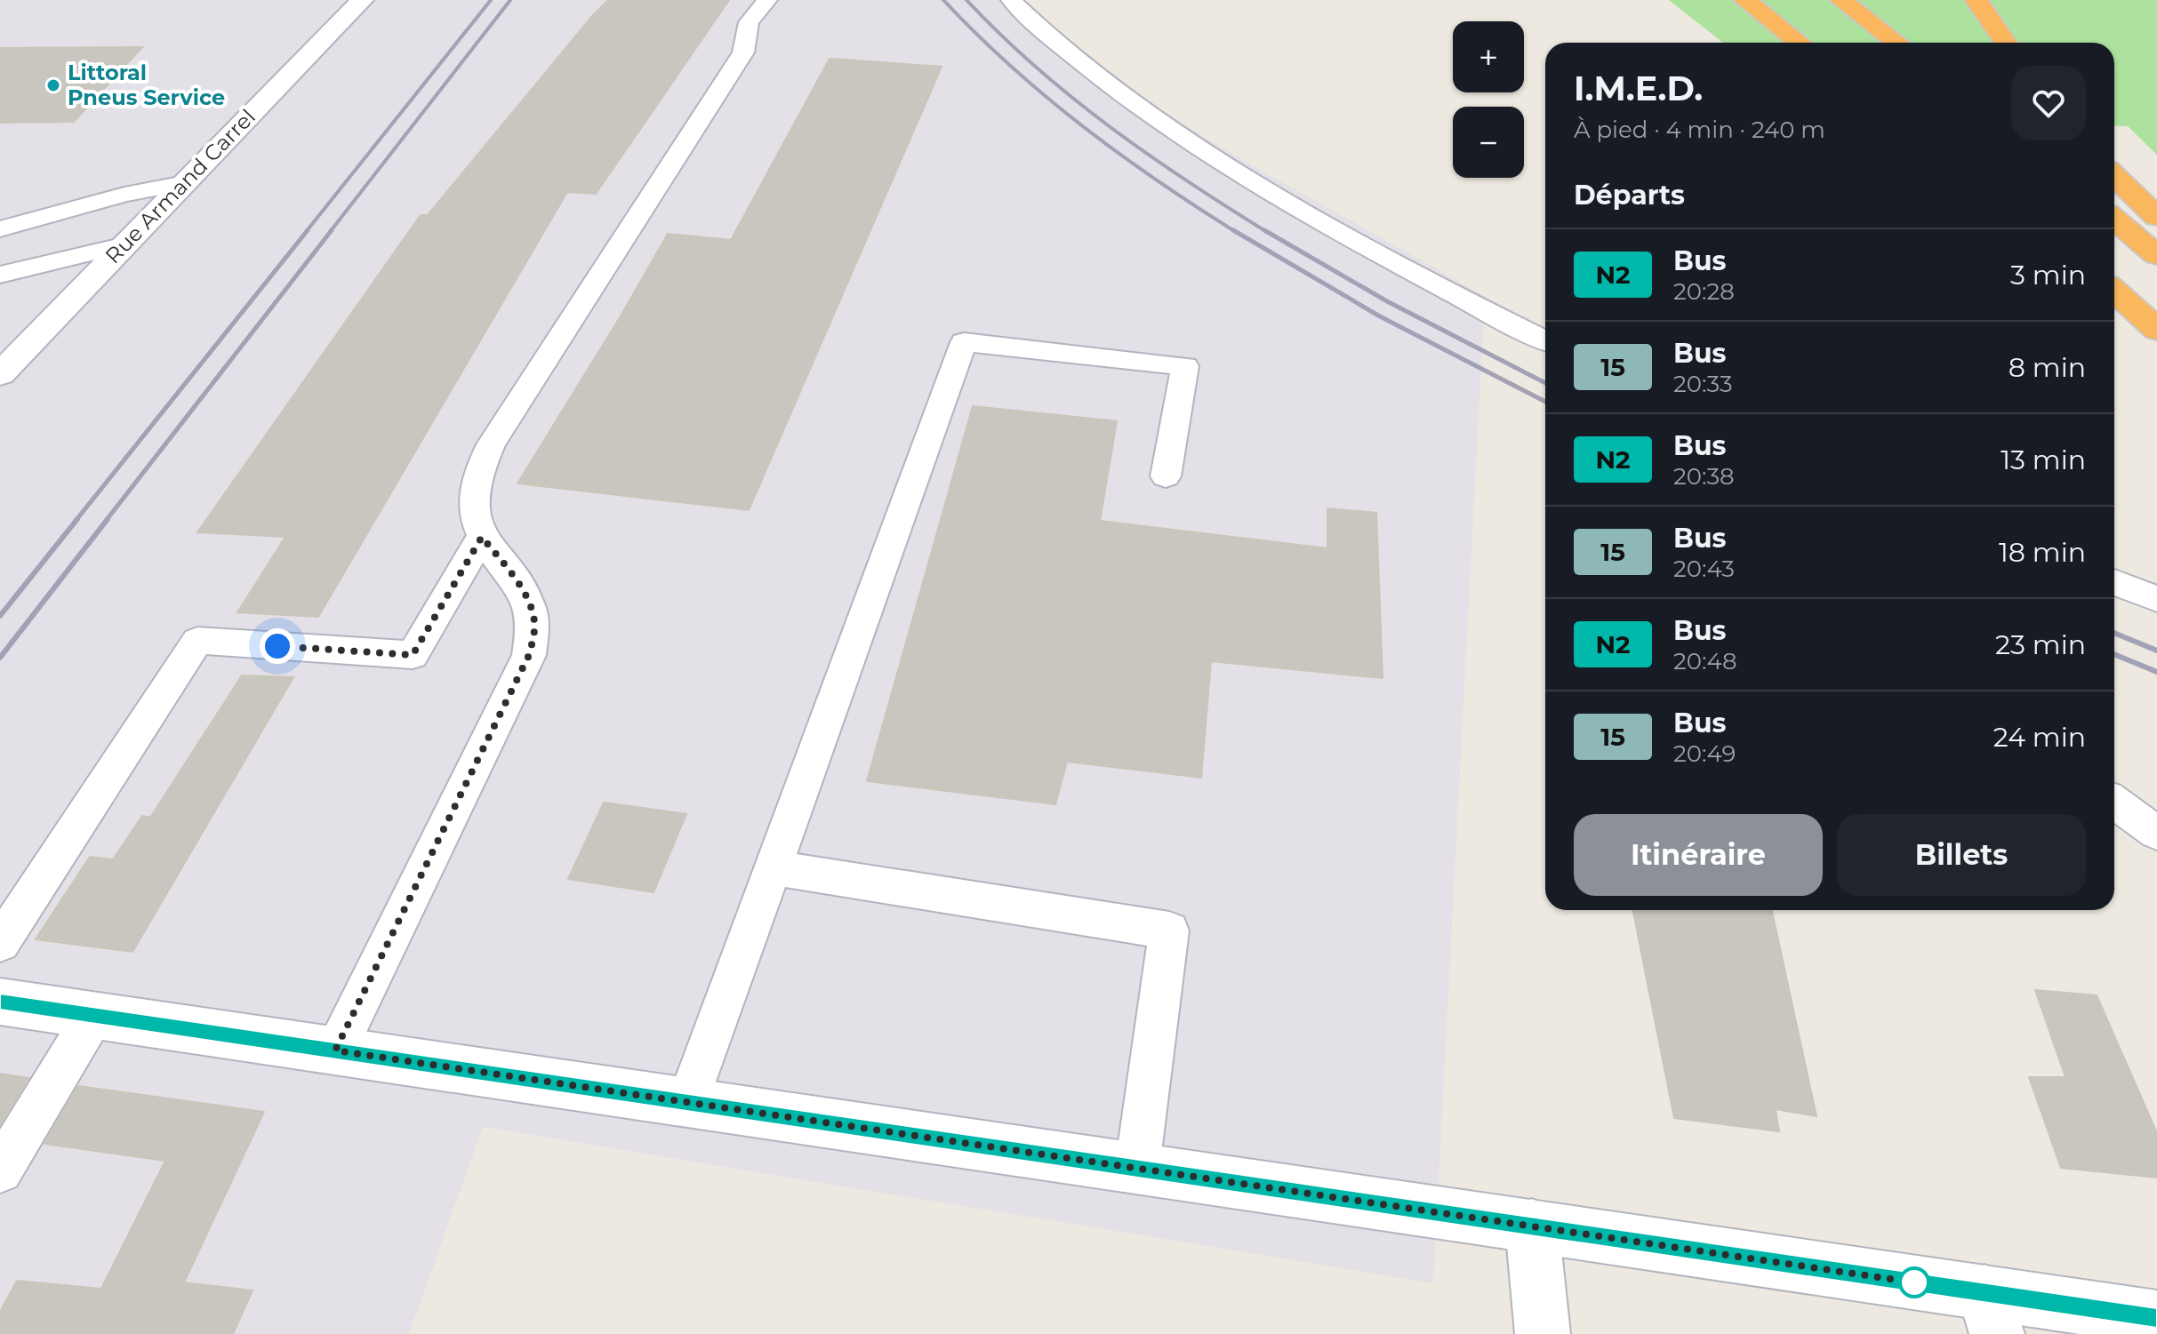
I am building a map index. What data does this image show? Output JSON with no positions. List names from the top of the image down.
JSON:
{
  "streets": {
    "street": ["Rue Armand Carrel"]
  },
  "places": ["Littoral Pneus Service"],
  "lines": ["bus line N2"],
  "page": {
    "map_buttons": ["+", "−"],
    "heading": [
      ["I.M.E.D.", "À pied · 4 min · 240 m"],
      "Départs"
    ],
    "list": [
      {
        "mark": "N2",
        "name": "Bus",
        "note": "20:28",
        "value": "3 min"
      },
      {
        "mark": "15",
        "name": "Bus",
        "note": "20:33",
        "value": "8 min"
      },
      {
        "mark": "N2",
        "name": "Bus",
        "note": "20:38",
        "value": "13 min"
      },
      {
        "mark": "15",
        "name": "Bus",
        "note": "20:43",
        "value": "18 min"
      },
      {
        "mark": "N2",
        "name": "Bus",
        "note": "20:48",
        "value": "23 min"
      },
      {
        "mark": "15",
        "name": "Bus",
        "note": "20:49",
        "value": "24 min"
      }
    ],
    "buttons": ["Itinéraire", "Billets"]
  }
}
